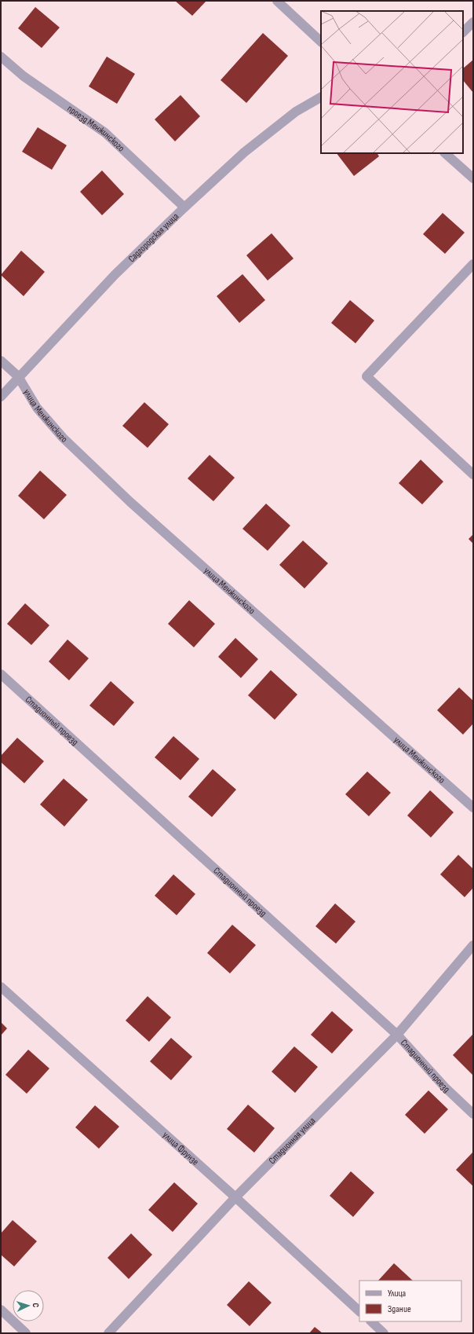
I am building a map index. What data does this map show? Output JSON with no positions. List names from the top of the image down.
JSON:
{
  "streets": {
    "street": [
      "проезд Менжинского",
      "Садгородская улица",
      "улица Менжинского",
      "Стадионный проезд",
      "Стадионная улица",
      "улица Фрунзе"
    ]
  },
  "crossings": [
    ["проезд Менжинского", "Садгородская улица"],
    ["Садгородская улица", "улица Менжинского"],
    ["Стадионный проезд", "Стадионная улица"],
    ["Стадионная улица", "улица Фрунзе"]
  ],
  "legend": ["Улица", "Здание"],
  "north": "right"
}
